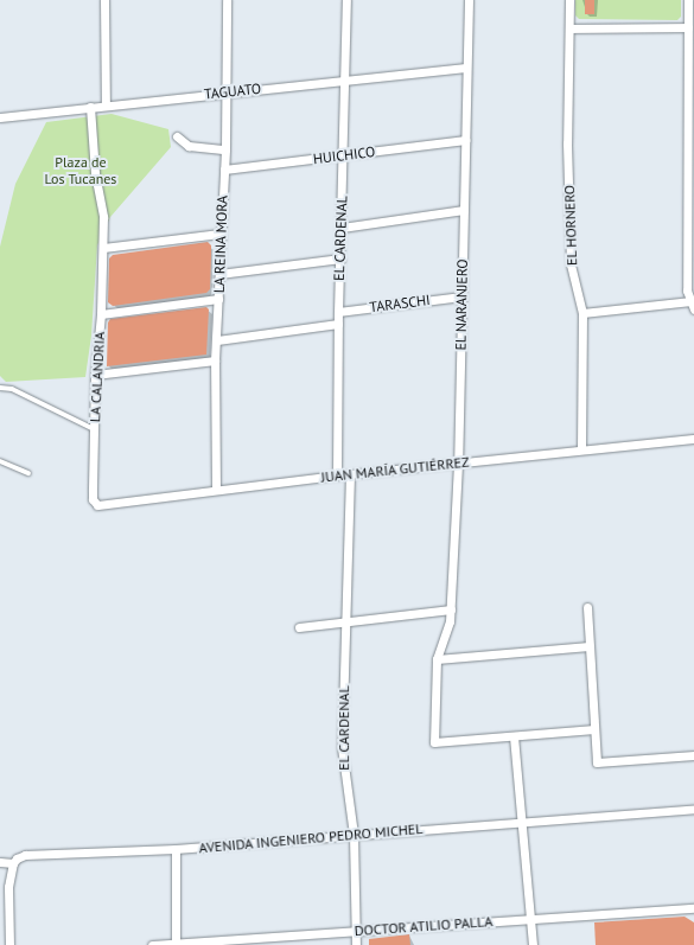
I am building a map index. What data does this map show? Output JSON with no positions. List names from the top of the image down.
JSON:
{
  "streets": {
    "street": [
      "TAGUATO",
      "HUICHICO",
      "EL HORNERO",
      "EL CARDENAL",
      "LA REINA MORA",
      "TARASCHI",
      "EL NARANJERO",
      "LA CALANDRIA",
      "JUAN MARÍA GUTIÉRREZ",
      "AVENIDA INGENIERO PEDRO MICHEL",
      "DOCTOR ATILIO PALLA"
    ]
  },
  "crossings": [
    ["TAGUATO", "EL CARDENAL"],
    ["TAGUATO", "LA REINA MORA"],
    ["TAGUATO", "EL NARANJERO"],
    ["TAGUATO", "LA CALANDRIA"],
    ["HUICHICO", "EL CARDENAL"],
    ["HUICHICO", "LA REINA MORA"],
    ["HUICHICO", "EL NARANJERO"],
    ["EL HORNERO", "JUAN MARÍA GUTIÉRREZ"],
    ["EL CARDENAL", "TARASCHI"],
    ["EL CARDENAL", "JUAN MARÍA GUTIÉRREZ"],
    ["EL CARDENAL", "AVENIDA INGENIERO PEDRO MICHEL"],
    ["EL CARDENAL", "DOCTOR ATILIO PALLA"],
    ["LA REINA MORA", "JUAN MARÍA GUTIÉRREZ"],
    ["TARASCHI", "EL NARANJERO"],
    ["EL NARANJERO", "JUAN MARÍA GUTIÉRREZ"],
    ["LA CALANDRIA", "JUAN MARÍA GUTIÉRREZ"]
  ],
  "parks": ["Plaza de Los Tucanes"]
}
